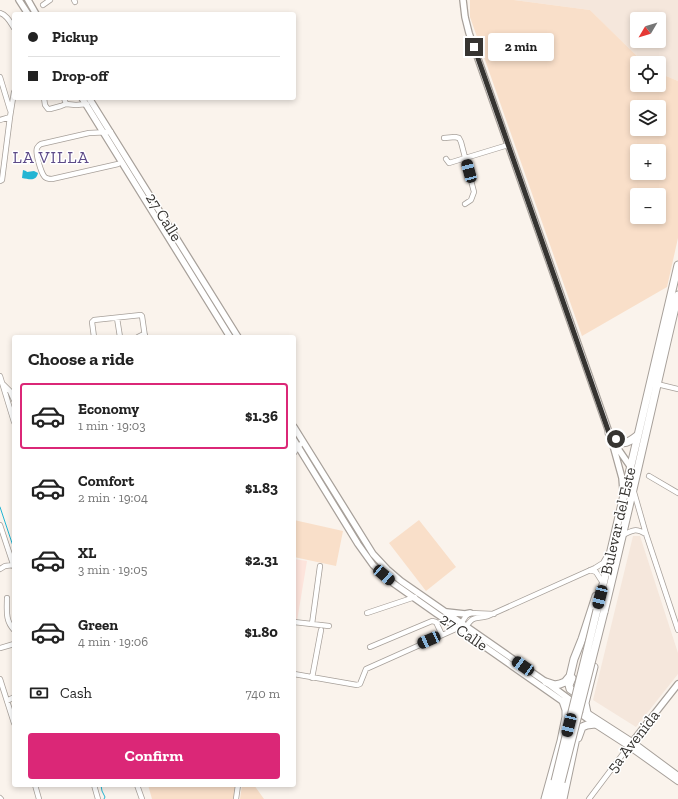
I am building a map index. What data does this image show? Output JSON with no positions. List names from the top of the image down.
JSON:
{
  "streets": {
    "highway": ["Bulevar del Este"],
    "main road": ["27 Calle"],
    "street": ["5a Avenida"]
  },
  "crossings": [
    ["27 Calle", "5a Avenida"]
  ],
  "districts": ["LA VILLA"],
  "north": "bottom left",
  "page": {
    "map_buttons": ["+", "−"],
    "banner": ["Pickup", "Drop-off"],
    "bubble": "2 min",
    "heading": "Choose a ride",
    "list": [
      {
        "name": "Economy",
        "note": "1 min · 19:03",
        "value": "$1.36"
      },
      {
        "name": "Comfort",
        "note": "2 min · 19:04",
        "value": "$1.83"
      },
      {
        "name": "XL",
        "note": "3 min · 19:05",
        "value": "$2.31"
      },
      {
        "name": "Green",
        "note": "4 min · 19:06",
        "value": "$1.80"
      }
    ],
    "pay": ["Cash", "740 m"],
    "buttons": "Confirm"
  }
}
